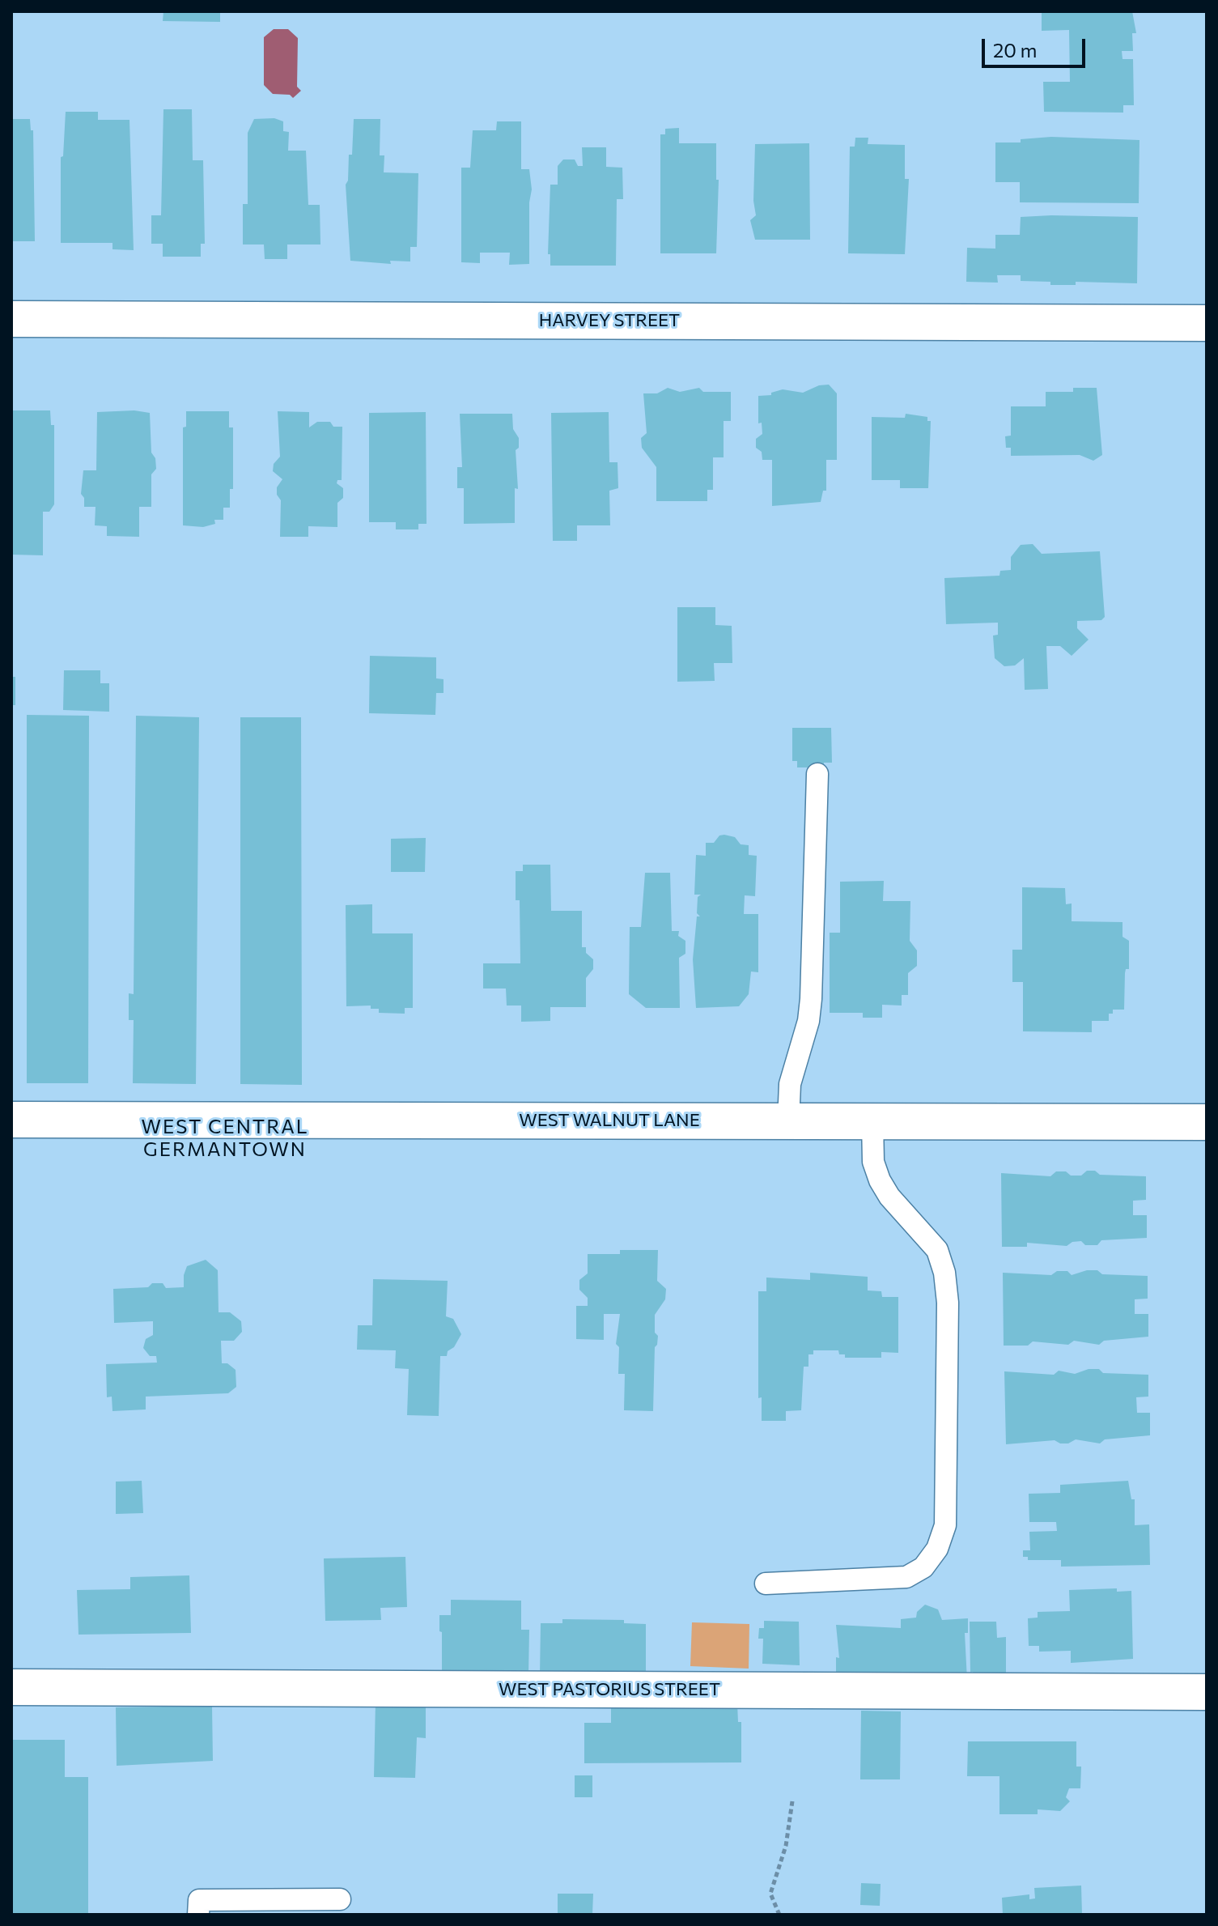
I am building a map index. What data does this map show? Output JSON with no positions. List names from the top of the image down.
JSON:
{
  "streets": {
    "street": ["HARVEY STREET", "WEST WALNUT LANE", "WEST PASTORIUS STREET"]
  },
  "districts": ["WEST CENTRAL GERMANTOWN"],
  "scale_bar": "20 m"
}
